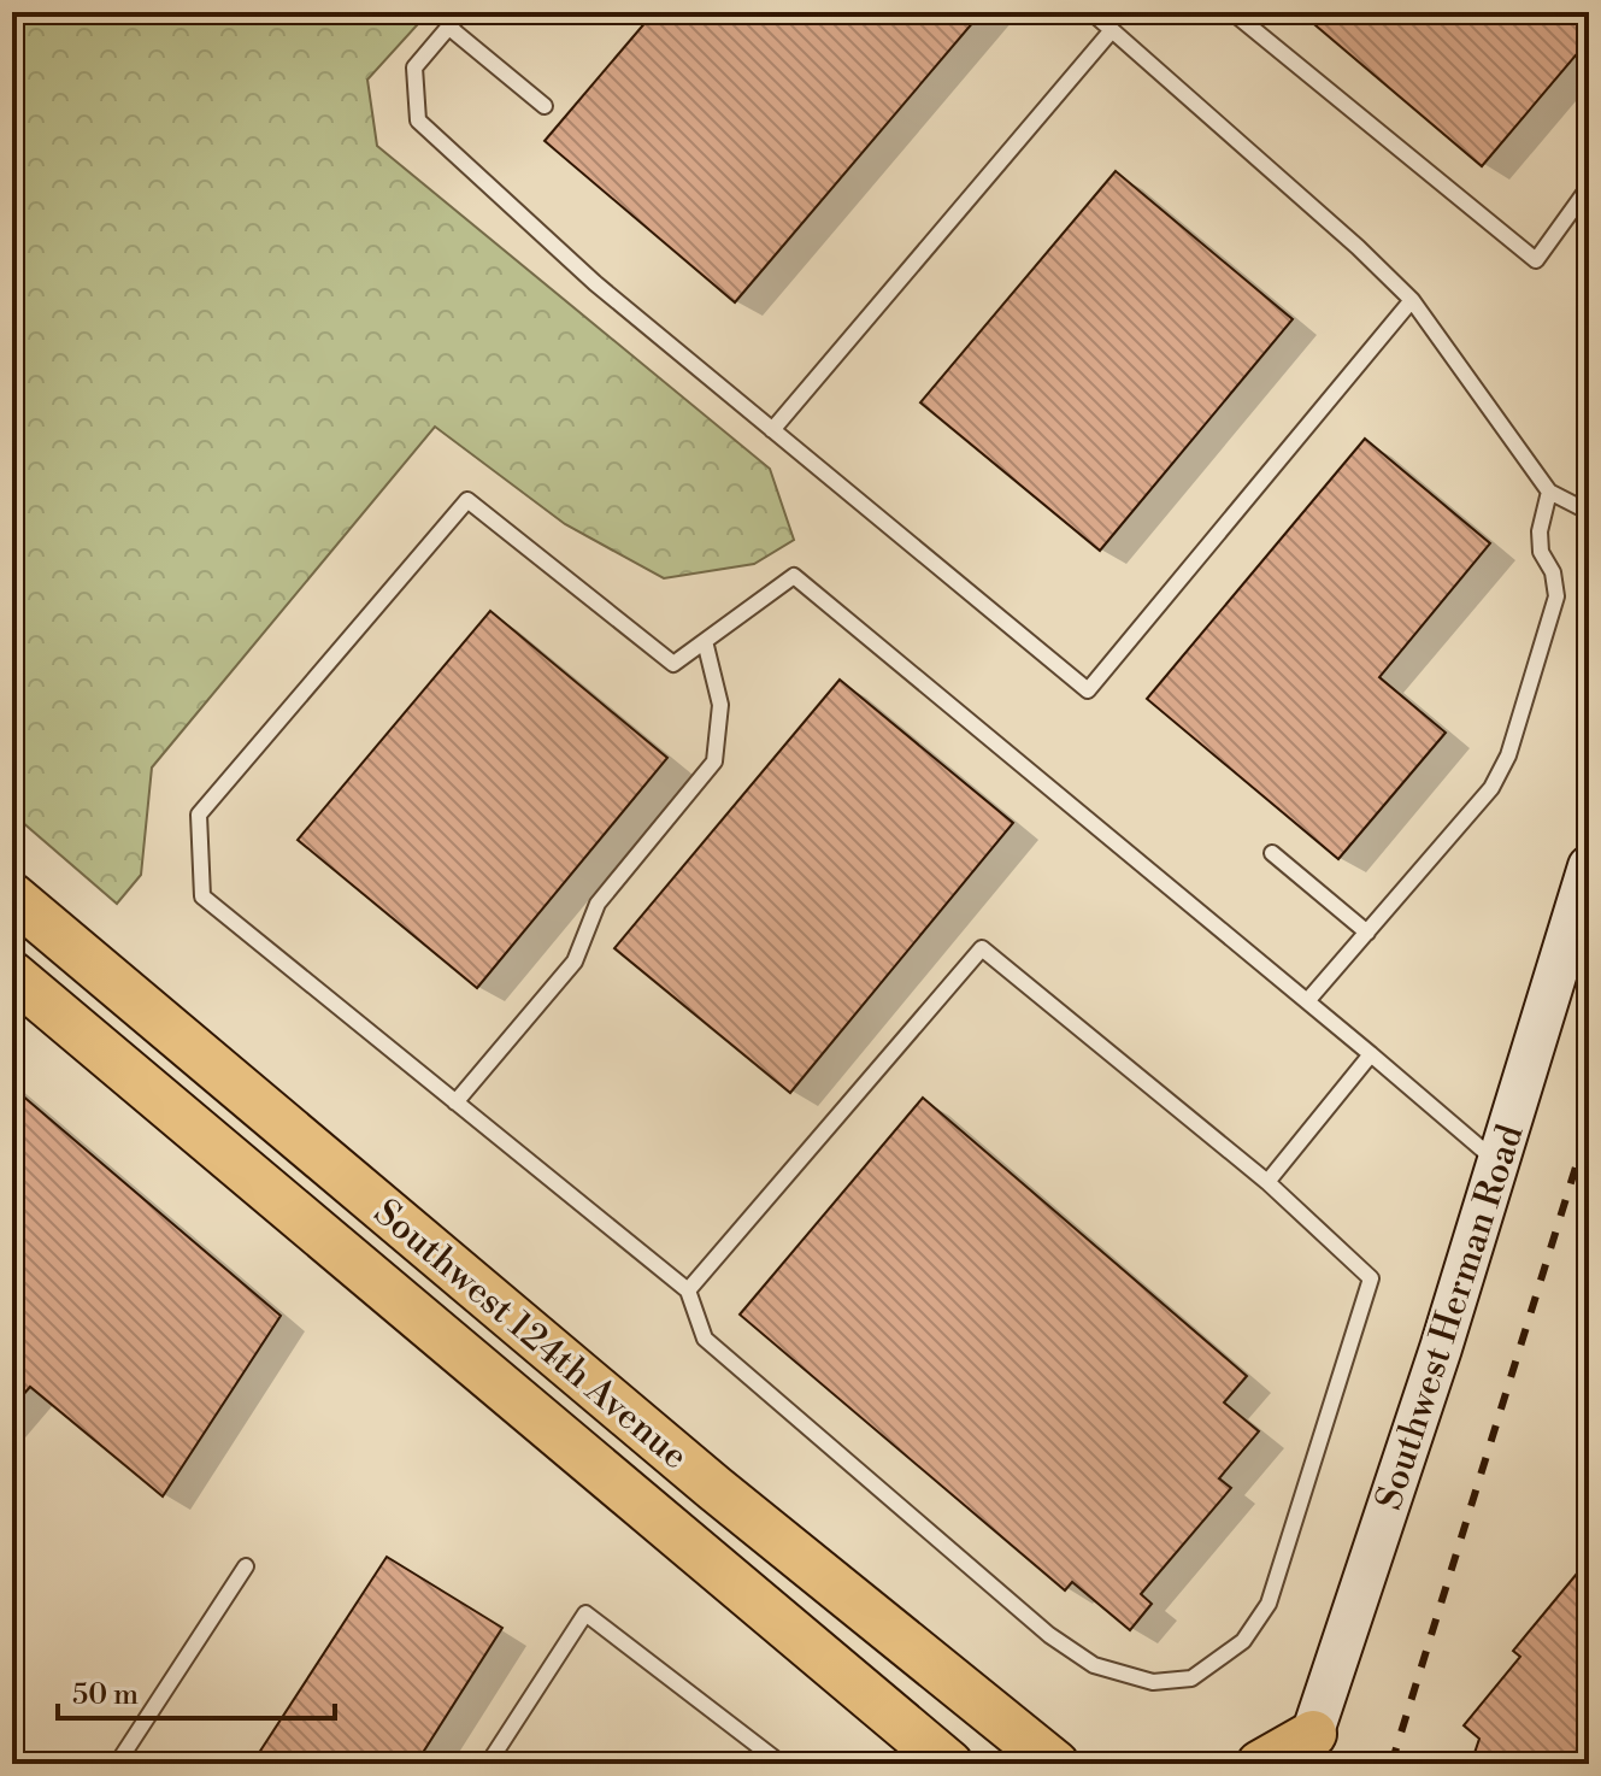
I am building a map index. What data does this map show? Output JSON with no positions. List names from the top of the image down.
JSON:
{
  "streets": {
    "main road": ["Southwest Herman Road", "Southwest 124th Avenue"]
  },
  "scale_bar": "50 m"
}
